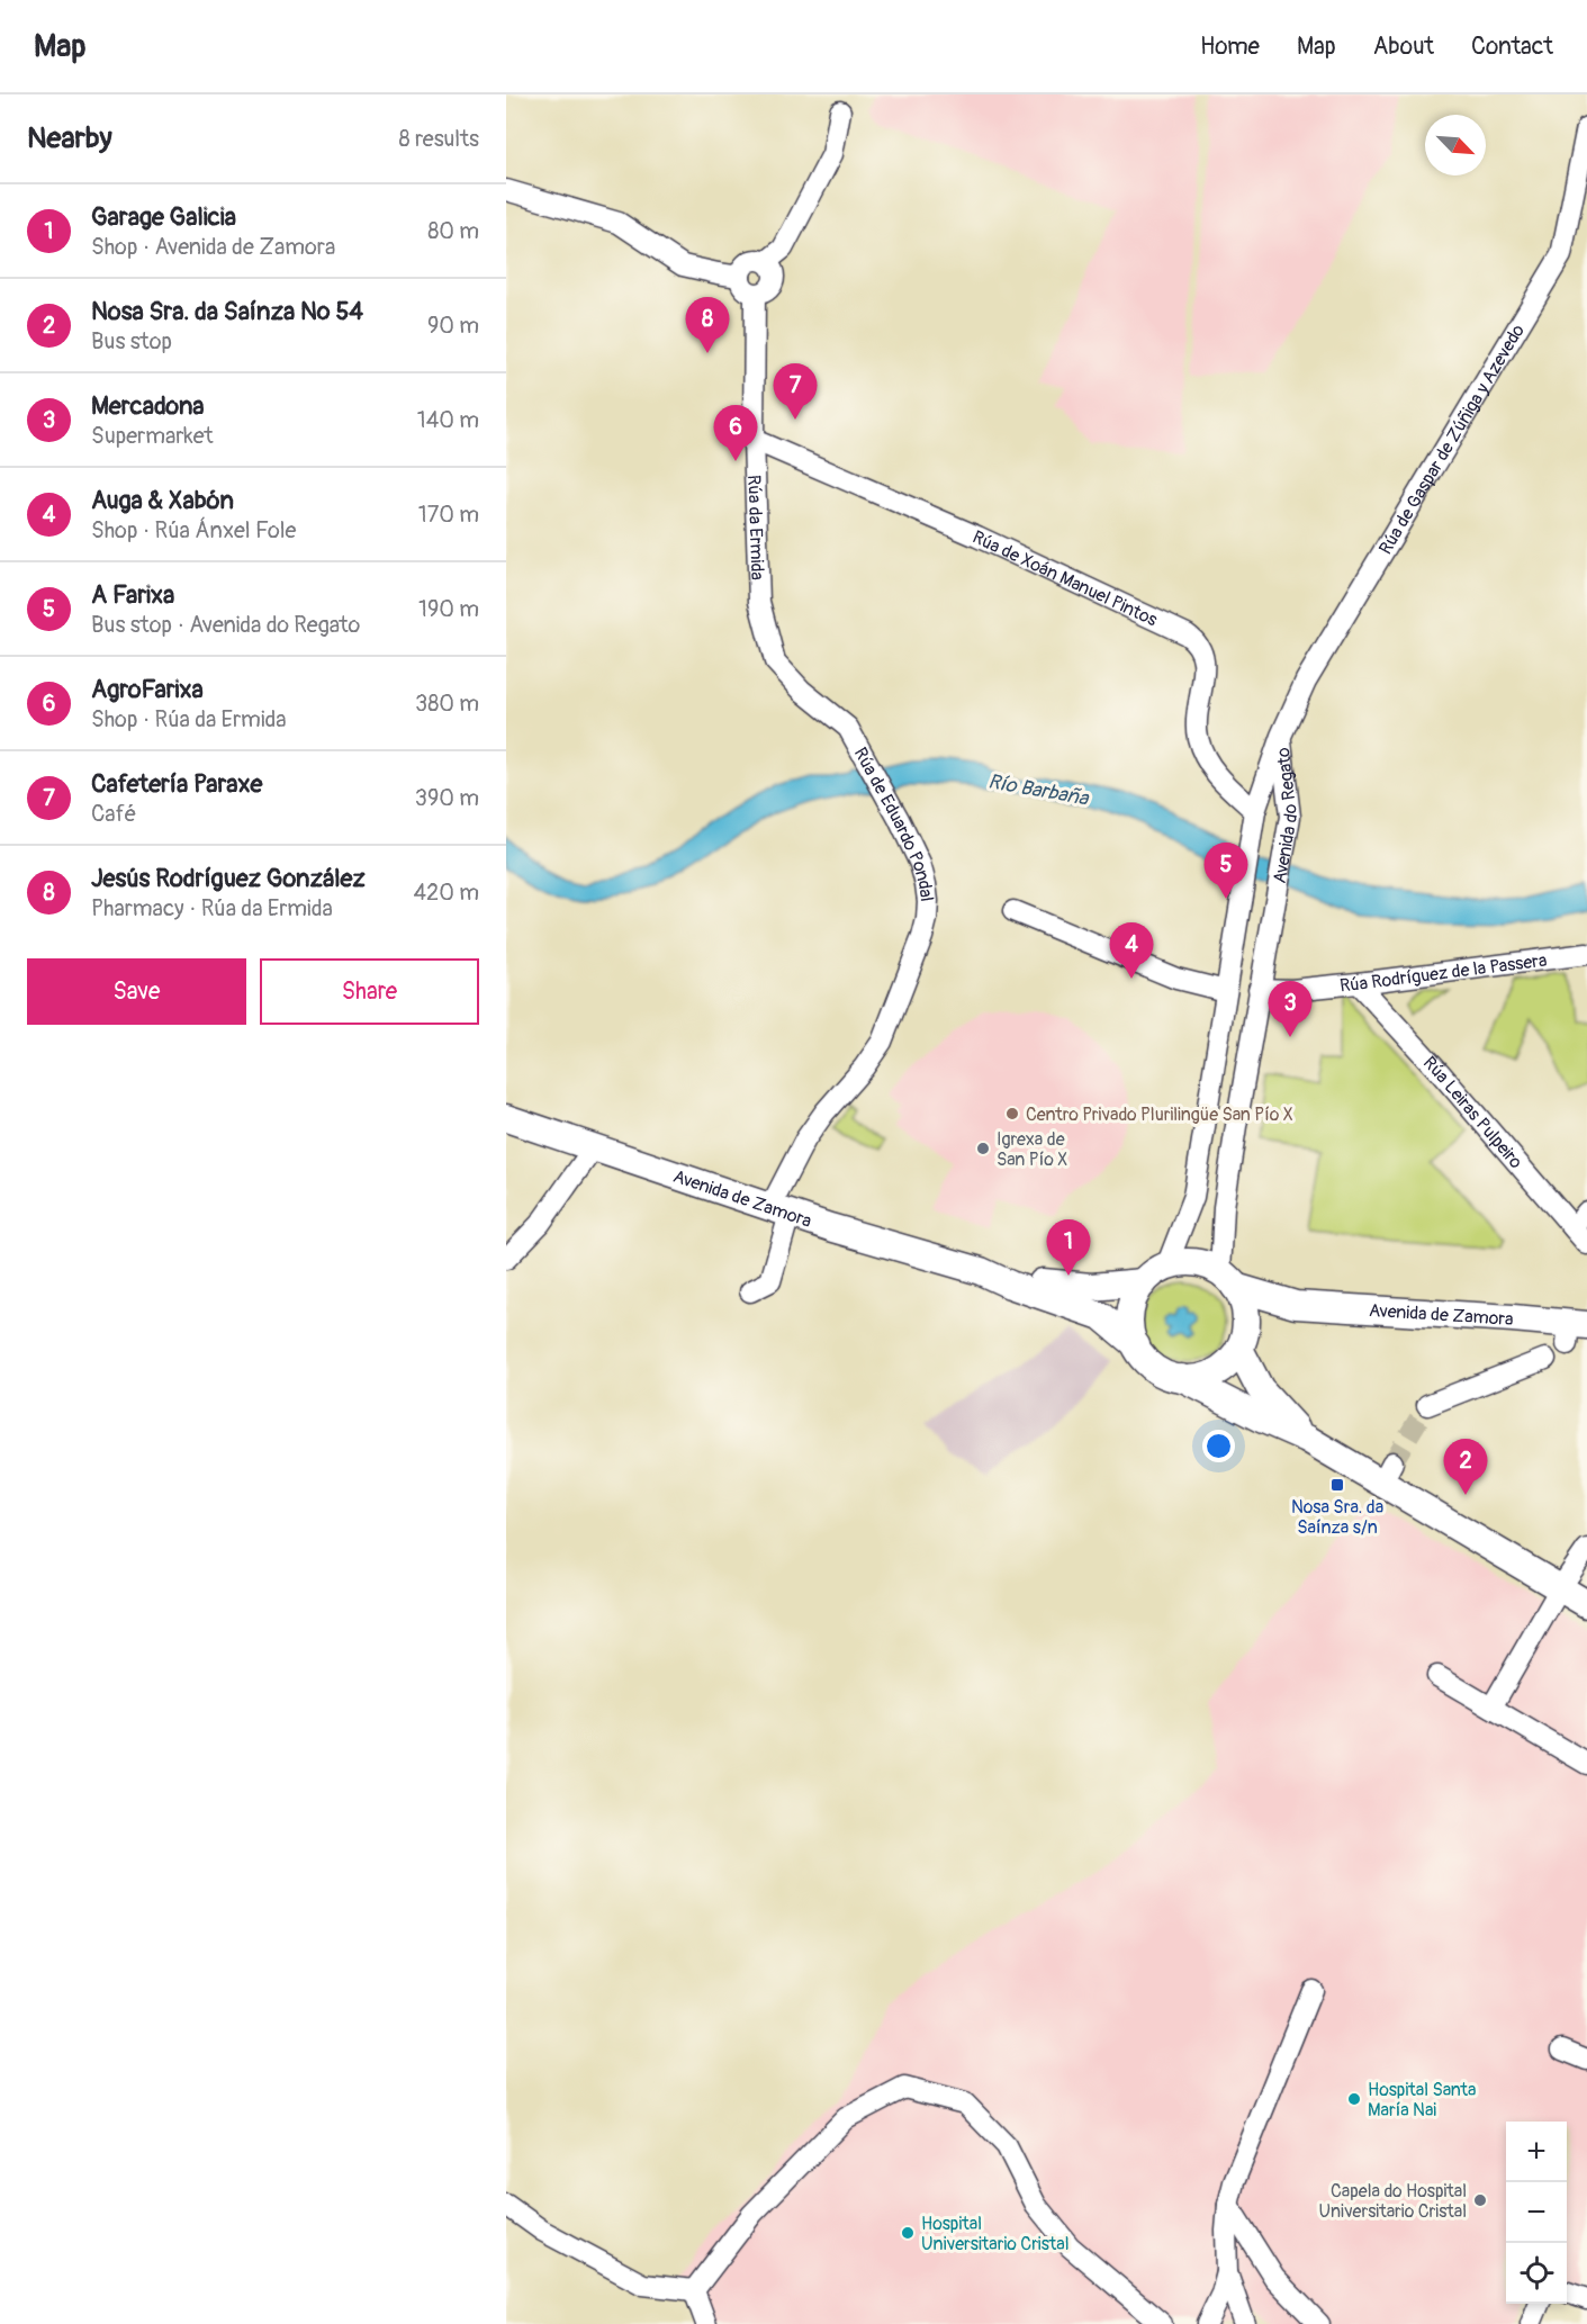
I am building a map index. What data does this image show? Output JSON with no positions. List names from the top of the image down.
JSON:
{
  "streets": {
    "street": [
      "Rúa de Gaspar de Zúñiga y Azevedo",
      "Rúa da Ermida",
      "Rúa de Xoán Manuel Pintos",
      "Avenida do Regato",
      "Rúa de Eduardo Pondal",
      "Rúa Rodríguez de la Passera",
      "Rúa Leiras Pulpeiro",
      "Avenida de Zamora"
    ]
  },
  "crossings": [
    ["Rúa de Gaspar de Zúñiga y Azevedo", "Avenida do Regato"],
    ["Rúa da Ermida", "Rúa de Xoán Manuel Pintos"],
    ["Rúa da Ermida", "Rúa de Eduardo Pondal"],
    ["Rúa de Xoán Manuel Pintos", "Avenida do Regato"],
    ["Avenida do Regato", "Rúa Rodríguez de la Passera"],
    ["Avenida do Regato", "Avenida de Zamora"],
    ["Rúa de Eduardo Pondal", "Avenida de Zamora"],
    ["Rúa Rodríguez de la Passera", "Rúa Leiras Pulpeiro"]
  ],
  "water": ["Río Barbaña"],
  "places": {
    "other": [
      "Centro Privado Plurilingüe San Pío X",
      "Igrexa de San Pío X",
      "Hospital Santa María Nai",
      "Capela do Hospital Universitario Cristal",
      "Hospital Universitario Cristal"
    ],
    "transit": ["Nosa Sra. da Saínza s/n"]
  },
  "north": "bottom right",
  "page": {
    "header": "Map",
    "nav": [
      "Home",
      "Map",
      "About",
      "Contact"
    ],
    "heading": ["Nearby", "8 results"],
    "list": [
      {
        "mark": "1",
        "name": "Garage Galicia",
        "note": "Shop · Avenida de Zamora",
        "value": "80 m"
      },
      {
        "mark": "2",
        "name": "Nosa Sra. da Saínza Nº 54",
        "note": "Bus stop",
        "value": "90 m"
      },
      {
        "mark": "3",
        "name": "Mercadona",
        "note": "Supermarket",
        "value": "140 m"
      },
      {
        "mark": "4",
        "name": "Auga & Xabón",
        "note": "Shop · Rúa Ánxel Fole",
        "value": "170 m"
      },
      {
        "mark": "5",
        "name": "A Farixa",
        "note": "Bus stop · Avenida do Regato",
        "value": "190 m"
      },
      {
        "mark": "6",
        "name": "AgroFarixa",
        "note": "Shop · Rúa da Ermida",
        "value": "380 m"
      },
      {
        "mark": "7",
        "name": "Cafetería Paraxe",
        "note": "Café",
        "value": "390 m"
      },
      {
        "mark": "8",
        "name": "Jesús Rodríguez González",
        "note": "Pharmacy · Rúa da Ermida",
        "value": "420 m"
      }
    ],
    "pins": [
      "8",
      "7",
      "6",
      "5",
      "4",
      "3",
      "1",
      "2"
    ],
    "buttons": ["Save", "Share"],
    "map_buttons": ["+", "−"]
  }
}
